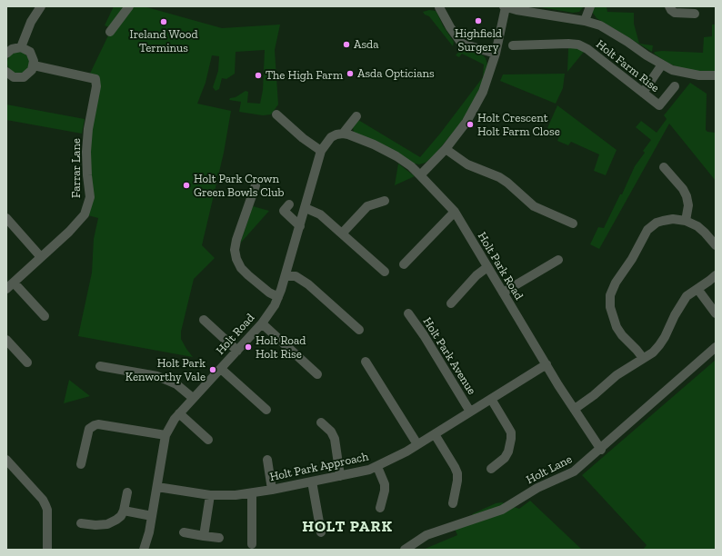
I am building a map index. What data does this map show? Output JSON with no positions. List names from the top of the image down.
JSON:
{
  "streets": {
    "street": [
      "Holt Farm Rise",
      "Farrar Lane",
      "Holt Park Road",
      "Holt Road",
      "Holt Park Avenue",
      "Holt Park Approach",
      "Holt Lane"
    ]
  },
  "crossings": [
    ["Holt Park Road", "Holt Road"],
    ["Holt Park Road", "Holt Park Approach"],
    ["Holt Park Road", "Holt Lane"],
    ["Holt Road", "Holt Park Approach"],
    ["Holt Park Avenue", "Holt Park Approach"]
  ],
  "districts": ["HOLT PARK"],
  "places": [
    "Highfield Surgery",
    "Ireland Wood Terminus",
    "Asda",
    "Asda Opticians",
    "The High Farm",
    "Holt Crescent Holt Farm Close",
    "Holt Park Crown Green Bowls Club",
    "Holt Road Holt Rise",
    "Holt Park Kenworthy Vale"
  ]
}
